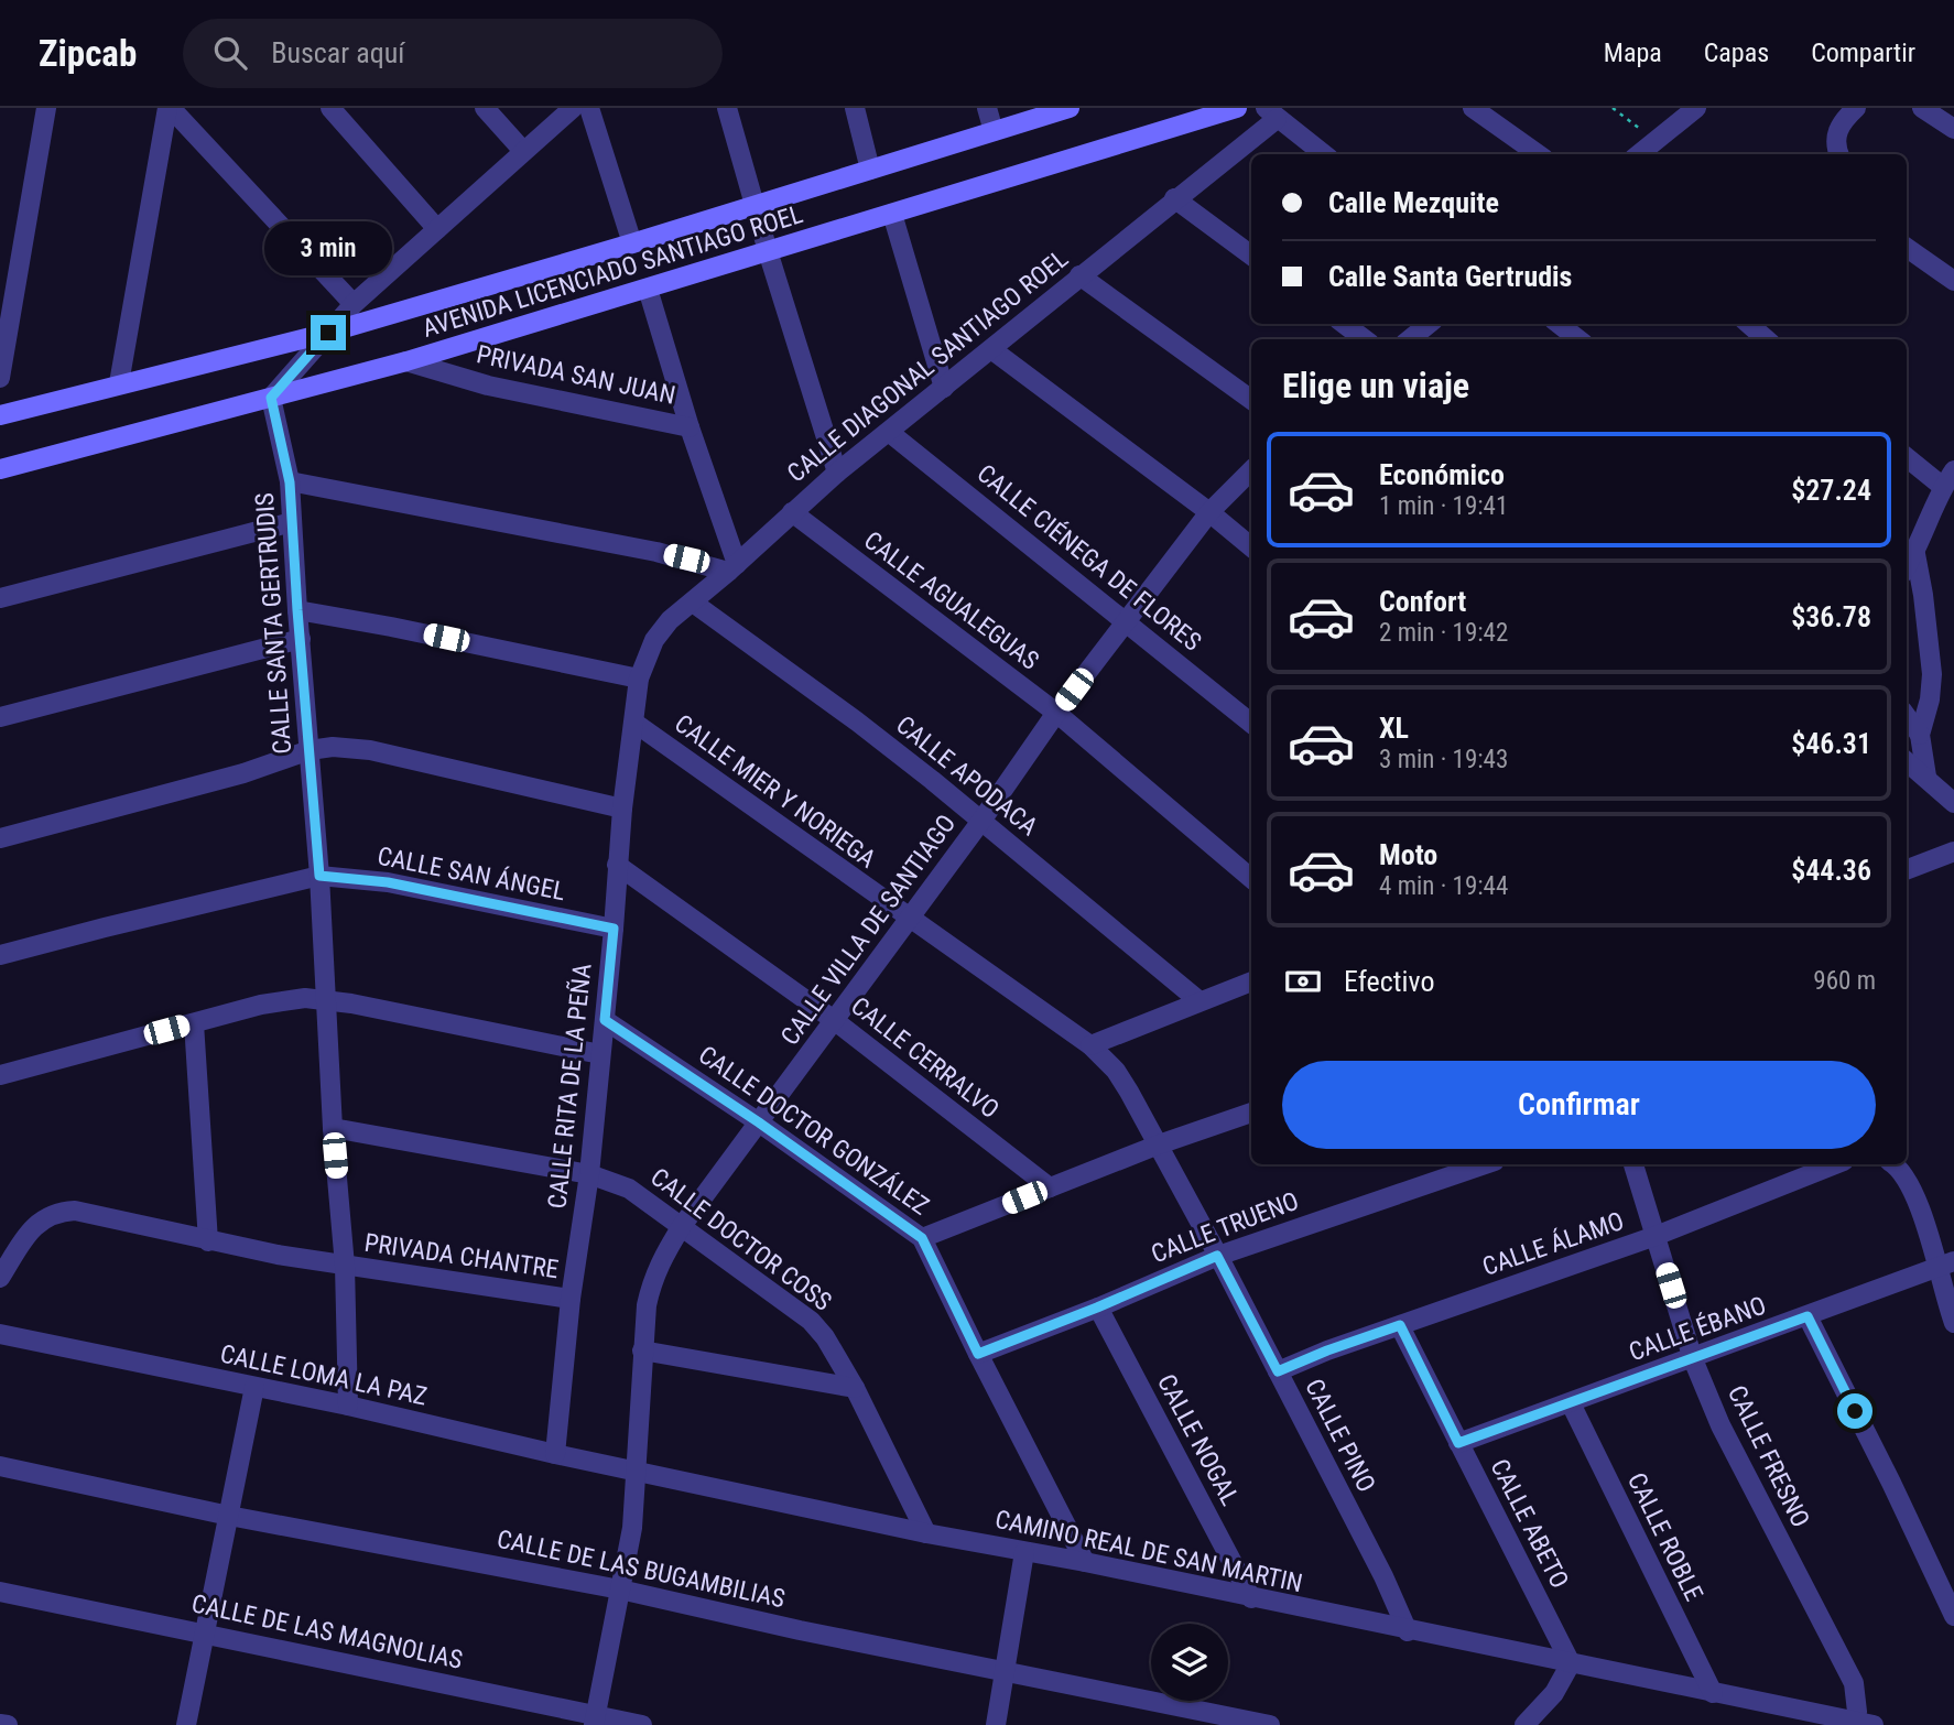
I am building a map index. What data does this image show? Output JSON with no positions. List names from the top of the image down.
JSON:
{
  "streets": {
    "street": [
      "AVENIDA LICENCIADO SANTIAGO ROEL",
      "CALLE DIAGONAL SANTIAGO ROEL",
      "PRIVADA SAN JUAN",
      "CALLE CIÉNEGA DE FLORES",
      "CALLE AGUALEGUAS",
      "CALLE SANTA GERTRUDIS",
      "CALLE APODACA",
      "CALLE MIER Y NORIEGA",
      "CALLE SAN ÁNGEL",
      "CALLE VILLA DE SANTIAGO",
      "CALLE CERRALVO",
      "CALLE RITA DE LA PEÑA",
      "CALLE DOCTOR GONZÁLEZ",
      "CALLE TRUENO",
      "CALLE DOCTOR COSS",
      "CALLE ÁLAMO",
      "PRIVADA CHANTRE",
      "CALLE ÉBANO",
      "CALLE LOMA LA PAZ",
      "CALLE PINO",
      "CALLE NOGAL",
      "CALLE FRESNO",
      "CALLE ABETO",
      "CALLE ROBLE",
      "CAMINO REAL DE SAN MARTIN",
      "CALLE DE LAS BUGAMBILIAS",
      "CALLE DE LAS MAGNOLIAS"
    ]
  },
  "crossings": [
    ["AVENIDA LICENCIADO SANTIAGO ROEL", "PRIVADA SAN JUAN"],
    ["AVENIDA LICENCIADO SANTIAGO ROEL", "CALLE SANTA GERTRUDIS"],
    ["CALLE DIAGONAL SANTIAGO ROEL", "CALLE CIÉNEGA DE FLORES"],
    ["CALLE DIAGONAL SANTIAGO ROEL", "CALLE AGUALEGUAS"],
    ["CALLE DIAGONAL SANTIAGO ROEL", "CALLE APODACA"],
    ["CALLE DIAGONAL SANTIAGO ROEL", "CALLE RITA DE LA PEÑA"],
    ["CALLE CIÉNEGA DE FLORES", "CALLE VILLA DE SANTIAGO"],
    ["CALLE AGUALEGUAS", "CALLE VILLA DE SANTIAGO"],
    ["CALLE SANTA GERTRUDIS", "CALLE SAN ÁNGEL"],
    ["CALLE SANTA GERTRUDIS", "CALLE DOCTOR COSS"],
    ["CALLE SANTA GERTRUDIS", "PRIVADA CHANTRE"],
    ["CALLE SANTA GERTRUDIS", "CALLE LOMA LA PAZ"],
    ["CALLE APODACA", "CALLE VILLA DE SANTIAGO"],
    ["CALLE MIER Y NORIEGA", "CALLE VILLA DE SANTIAGO"],
    ["CALLE MIER Y NORIEGA", "CALLE RITA DE LA PEÑA"],
    ["CALLE MIER Y NORIEGA", "CALLE PINO"],
    ["CALLE SAN ÁNGEL", "CALLE RITA DE LA PEÑA"],
    ["CALLE VILLA DE SANTIAGO", "CALLE CERRALVO"],
    ["CALLE VILLA DE SANTIAGO", "CALLE DOCTOR GONZÁLEZ"],
    ["CALLE VILLA DE SANTIAGO", "CALLE DOCTOR COSS"],
    ["CALLE VILLA DE SANTIAGO", "CALLE LOMA LA PAZ"],
    ["CALLE VILLA DE SANTIAGO", "CAMINO REAL DE SAN MARTIN"],
    ["CALLE VILLA DE SANTIAGO", "CALLE DE LAS BUGAMBILIAS"],
    ["CALLE VILLA DE SANTIAGO", "CALLE DE LAS MAGNOLIAS"],
    ["CALLE CERRALVO", "CALLE RITA DE LA PEÑA"],
    ["CALLE RITA DE LA PEÑA", "CALLE DOCTOR GONZÁLEZ"],
    ["CALLE RITA DE LA PEÑA", "CALLE DOCTOR COSS"],
    ["CALLE RITA DE LA PEÑA", "PRIVADA CHANTRE"],
    ["CALLE RITA DE LA PEÑA", "CALLE LOMA LA PAZ"],
    ["CALLE DOCTOR GONZÁLEZ", "CALLE TRUENO"],
    ["CALLE DOCTOR GONZÁLEZ", "CAMINO REAL DE SAN MARTIN"],
    ["CALLE TRUENO", "CALLE PINO"],
    ["CALLE TRUENO", "CALLE NOGAL"],
    ["CALLE DOCTOR COSS", "CAMINO REAL DE SAN MARTIN"],
    ["CALLE ÁLAMO", "CALLE PINO"],
    ["CALLE ÁLAMO", "CALLE FRESNO"],
    ["CALLE ÁLAMO", "CALLE ABETO"],
    ["CALLE ÉBANO", "CALLE FRESNO"],
    ["CALLE ÉBANO", "CALLE ABETO"],
    ["CALLE ÉBANO", "CALLE ROBLE"],
    ["CALLE LOMA LA PAZ", "CAMINO REAL DE SAN MARTIN"],
    ["CALLE PINO", "CAMINO REAL DE SAN MARTIN"],
    ["CALLE NOGAL", "CAMINO REAL DE SAN MARTIN"],
    ["CALLE ABETO", "CAMINO REAL DE SAN MARTIN"],
    ["CALLE ROBLE", "CAMINO REAL DE SAN MARTIN"]
  ],
  "page": {
    "header": "Zipcab",
    "search": "Buscar aquí",
    "nav": ["Mapa", "Capas", "Compartir"],
    "banner": ["Calle Mezquite", "Calle Santa Gertrudis"],
    "bubble": "3 min",
    "heading": "Elige un viaje",
    "list": [
      {
        "name": "Económico",
        "note": "1 min · 19:41",
        "value": "$27.24"
      },
      {
        "name": "Confort",
        "note": "2 min · 19:42",
        "value": "$36.78"
      },
      {
        "name": "XL",
        "note": "3 min · 19:43",
        "value": "$46.31"
      },
      {
        "name": "Moto",
        "note": "4 min · 19:44",
        "value": "$44.36"
      }
    ],
    "pay": ["Efectivo", "960 m"],
    "buttons": "Confirmar"
  }
}
